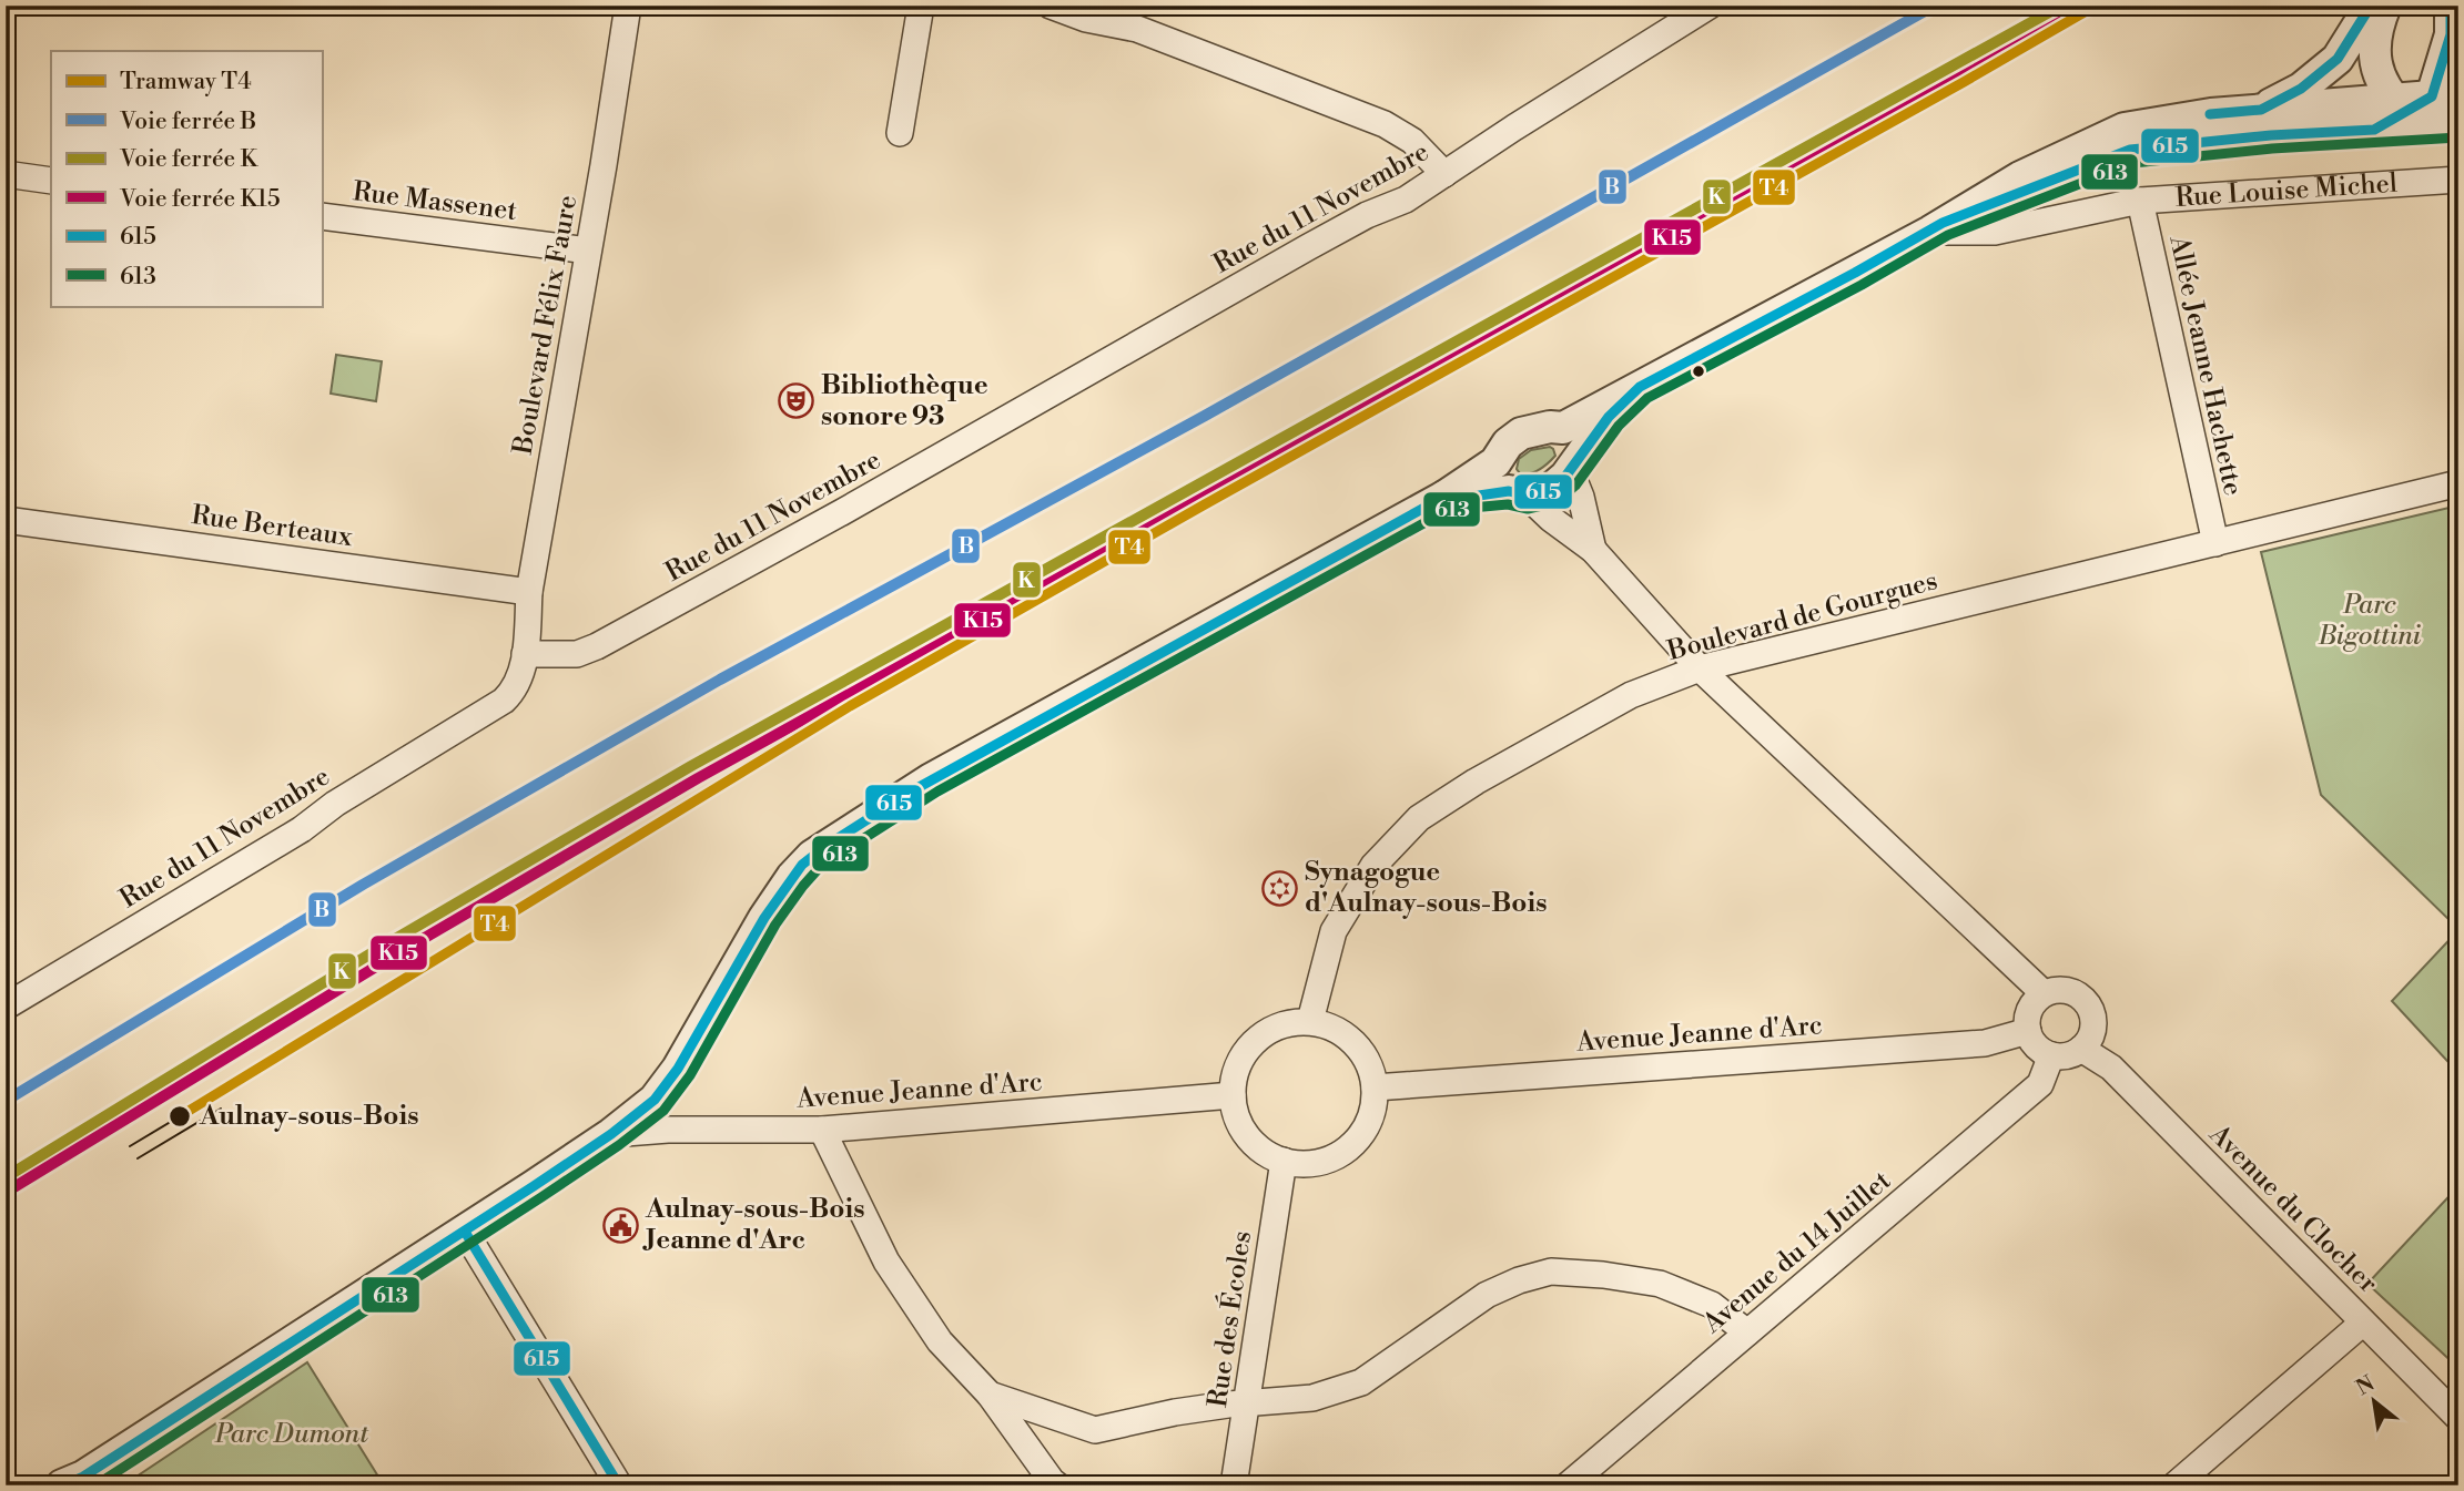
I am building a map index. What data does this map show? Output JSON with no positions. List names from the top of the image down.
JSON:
{
  "streets": {
    "street": [
      "Rue Louise Michel",
      "Rue Massenet",
      "Rue du 11 Novembre",
      "Boulevard Félix Faure",
      "Allée Jeanne Hachette",
      "Rue Berteaux",
      "Boulevard de Gourgues",
      "Avenue Jeanne d'Arc",
      "Avenue du Clocher",
      "Avenue du 14 Juillet",
      "Rue des Écoles"
    ]
  },
  "crossings": [
    ["Rue Louise Michel", "Allée Jeanne Hachette"],
    ["Rue Louise Michel", "Avenue Jeanne d'Arc"],
    ["Rue Massenet", "Boulevard Félix Faure"],
    ["Rue du 11 Novembre", "Boulevard Félix Faure"],
    ["Boulevard Félix Faure", "Rue Berteaux"],
    ["Allée Jeanne Hachette", "Boulevard de Gourgues"],
    ["Boulevard de Gourgues", "Avenue Jeanne d'Arc"],
    ["Boulevard de Gourgues", "Rue des Écoles"],
    ["Avenue Jeanne d'Arc", "Avenue du Clocher"],
    ["Avenue Jeanne d'Arc", "Avenue du 14 Juillet"],
    ["Avenue Jeanne d'Arc", "Rue des Écoles"],
    ["Avenue du Clocher", "Avenue du 14 Juillet"]
  ],
  "parks": ["Parc Bigottini", "Parc Dumont"],
  "places": {
    "theatre": ["Bibliothèque sonore 93"],
    "synagogue": ["Synagogue d'Aulnay-sous-Bois"],
    "other": ["Aulnay-sous-Bois"],
    "public building": ["Aulnay-sous-Bois Jeanne d'Arc"]
  },
  "lines": [
    "tram line T4",
    "rail line B",
    "rail line K",
    "transit line 615",
    "rail line K15",
    "transit line 613"
  ],
  "legend": [
    "Tramway T4",
    "Voie ferrée B",
    "Voie ferrée K",
    "Voie ferrée K15",
    "615",
    "613"
  ],
  "north": "top left"
}
